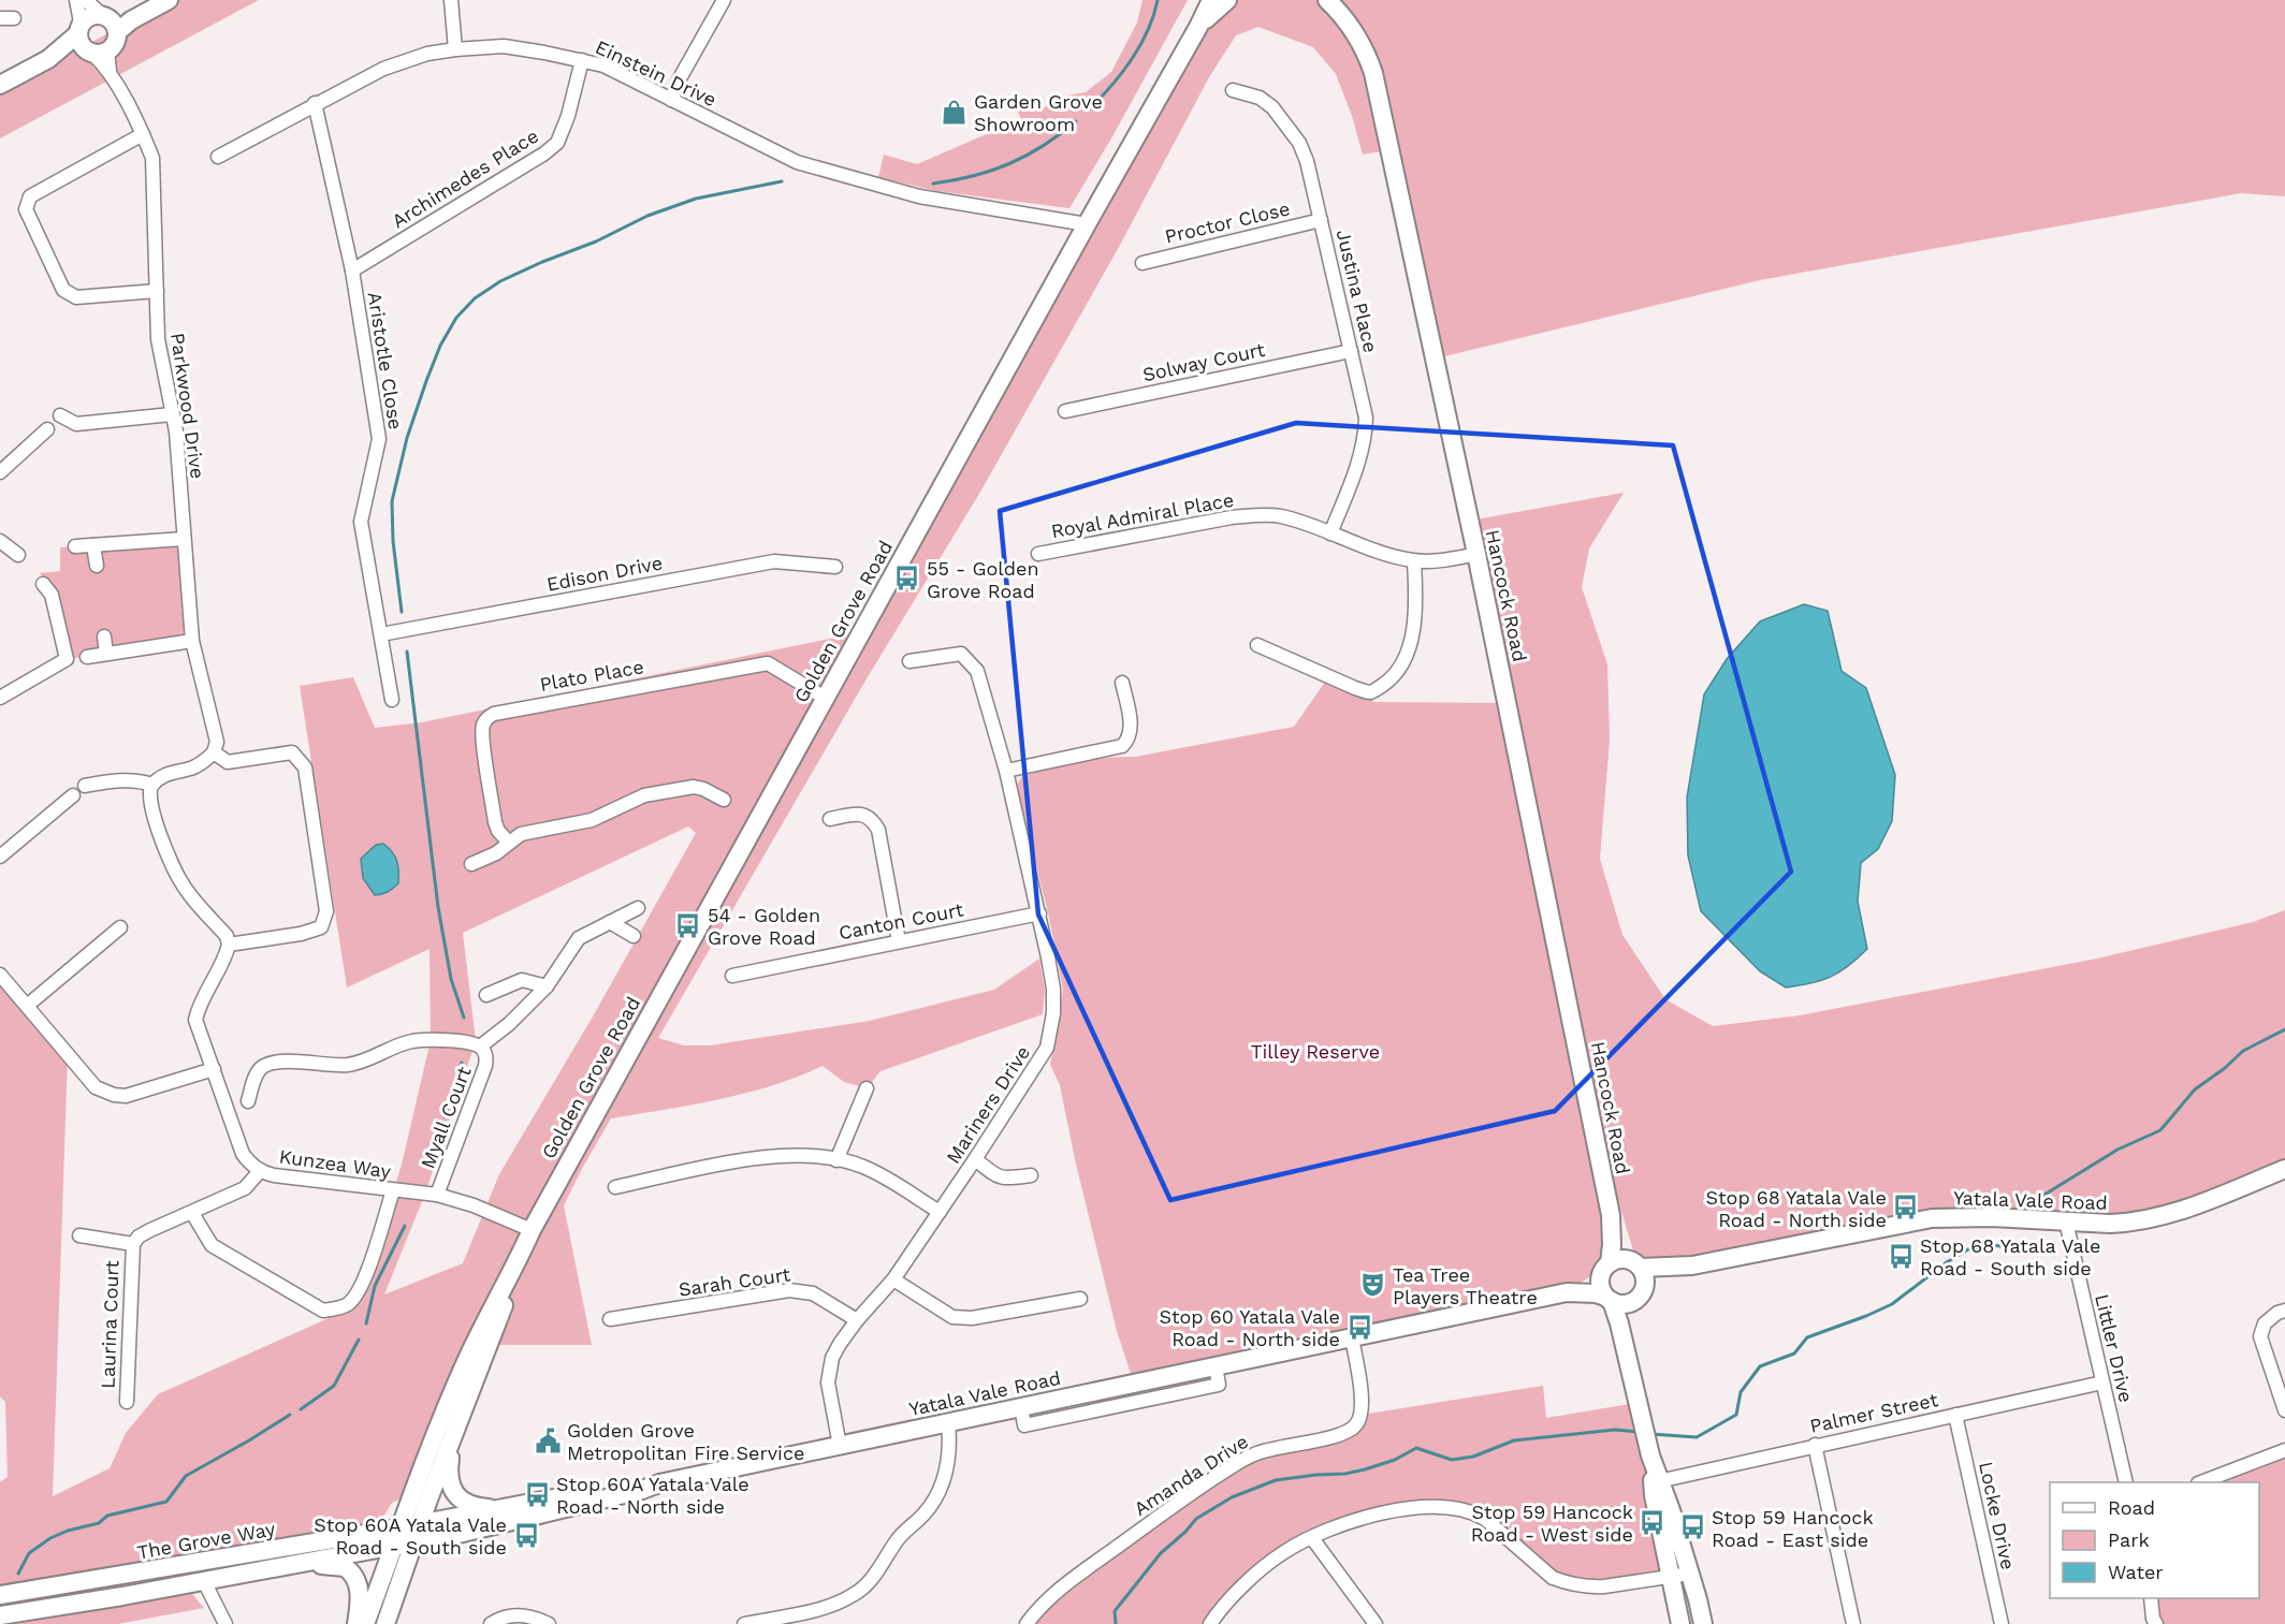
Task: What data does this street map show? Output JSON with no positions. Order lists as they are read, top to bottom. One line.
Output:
{"streets":{"main road":["Hancock Road","Golden Grove Road","Yatala Vale Road","The Grove Way"],"street":["Einstein Drive","Archimedes Place","Proctor Close","Justina Place","Aristotle Close","Solway Court","Parkwood Drive","Royal Admiral Place","Edison Drive","Plato Place","Canton Court","Mariners Drive","Myall Court","Kunzea Way","Sarah Court","Laurina Court","Littler Drive","Palmer Street","Amanda Drive","Locke Drive"]},"crossings":[["Einstein Drive","Archimedes Place"],["Einstein Drive","Aristotle Close"],["Einstein Drive","Golden Grove Road"],["Archimedes Place","Aristotle Close"],["Proctor Close","Justina Place"],["Justina Place","Solway Court"],["Justina Place","Royal Admiral Place"],["Aristotle Close","Edison Drive"],["Royal Admiral Place","Hancock Road"],["Hancock Road","Yatala Vale Road"],["Golden Grove Road","Plato Place"],["Golden Grove Road","Kunzea Way"],["Golden Grove Road","Yatala Vale Road"],["Golden Grove Road","The Grove Way"],["Canton Court","Mariners Drive"],["Mariners Drive","Yatala Vale Road"],["Mariners Drive","Sarah Court"],["Myall Court","Kunzea Way"],["Kunzea Way","Laurina Court"],["Yatala Vale Road","Littler Drive"],["Yatala Vale Road","Amanda Drive"],["Yatala Vale Road","The Grove Way"],["Littler Drive","Palmer Street"],["Palmer Street","Locke Drive"]],"parks":["Tilley Reserve"],"places":{"shop":["Garden Grove Showroom"],"bus stop":["55 - Golden Grove Road","54 - Golden Grove Road","Stop 68 Yatala Vale Road - North side","Stop 68 Yatala Vale Road - South side","Stop 60 Yatala Vale Road - North side","Stop 60A Yatala Vale Road - North side","Stop 59 Hancock Road - West side","Stop 59 Hancock Road - East side","Stop 60A Yatala Vale Road - South side"],"theatre":["Tea Tree Players Theatre"],"public building":["Golden Grove Metropolitan Fire Service"]},"legend":["Road","Park","Water"]}
